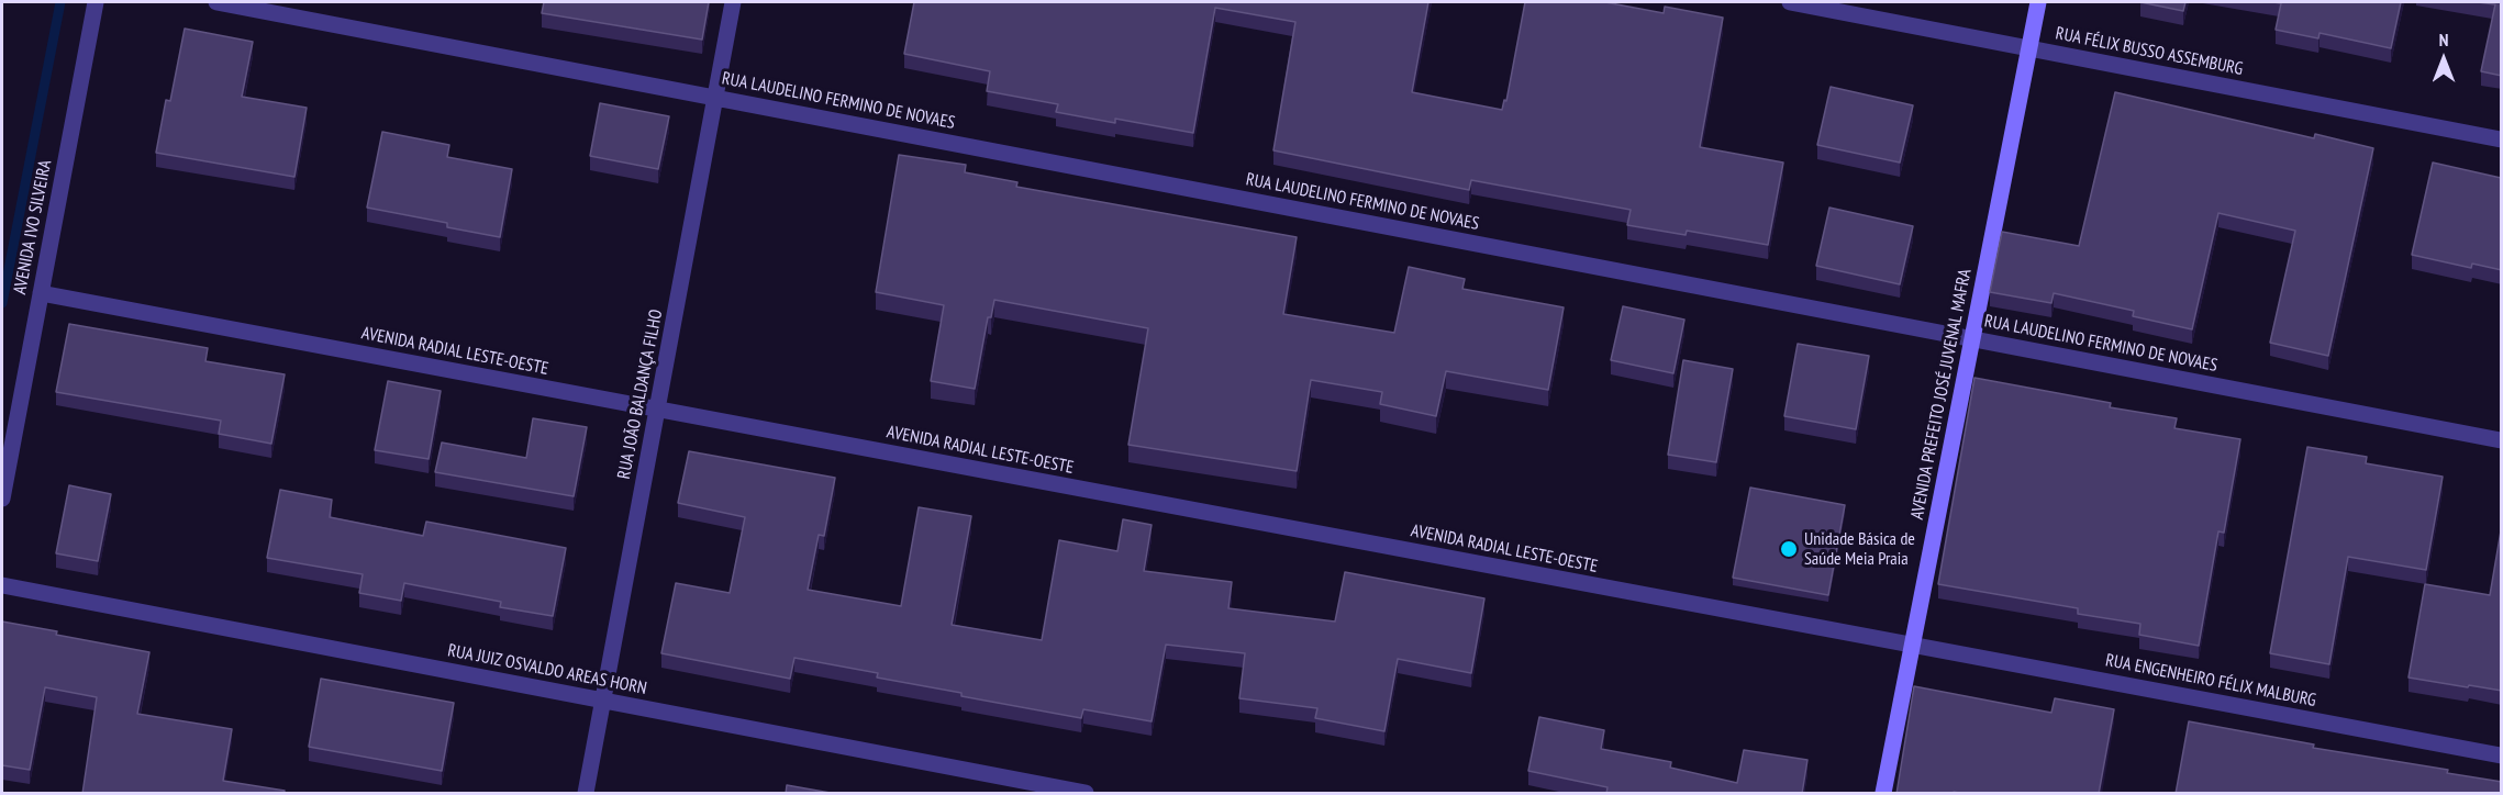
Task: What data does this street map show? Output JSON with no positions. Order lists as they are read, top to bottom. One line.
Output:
{"streets":{"main road":["AVENIDA PREFEITO JOSÉ JUVENAL MAFRA"],"street":["RUA FÉLIX BUSSO ASSEMBURG","RUA LAUDELINO FERMINO DE NOVAES","AVENIDA IVO SILVEIRA","AVENIDA RADIAL LESTE-OESTE","RUA JOÃO BALDANÇA FILHO","RUA JUIZ OSVALDO AREAS HORN","RUA ENGENHEIRO FÉLIX MALBURG"]},"crossings":[["RUA FÉLIX BUSSO ASSEMBURG","AVENIDA PREFEITO JOSÉ JUVENAL MAFRA"],["RUA LAUDELINO FERMINO DE NOVAES","RUA JOÃO BALDANÇA FILHO"],["RUA LAUDELINO FERMINO DE NOVAES","AVENIDA PREFEITO JOSÉ JUVENAL MAFRA"],["AVENIDA IVO SILVEIRA","AVENIDA RADIAL LESTE-OESTE"],["AVENIDA RADIAL LESTE-OESTE","RUA JOÃO BALDANÇA FILHO"],["AVENIDA RADIAL LESTE-OESTE","AVENIDA PREFEITO JOSÉ JUVENAL MAFRA"],["AVENIDA RADIAL LESTE-OESTE","RUA ENGENHEIRO FÉLIX MALBURG"],["RUA JOÃO BALDANÇA FILHO","RUA JUIZ OSVALDO AREAS HORN"],["AVENIDA PREFEITO JOSÉ JUVENAL MAFRA","RUA ENGENHEIRO FÉLIX MALBURG"]],"places":["Unidade Básica de Saúde Meia Praia"],"north":"top"}
